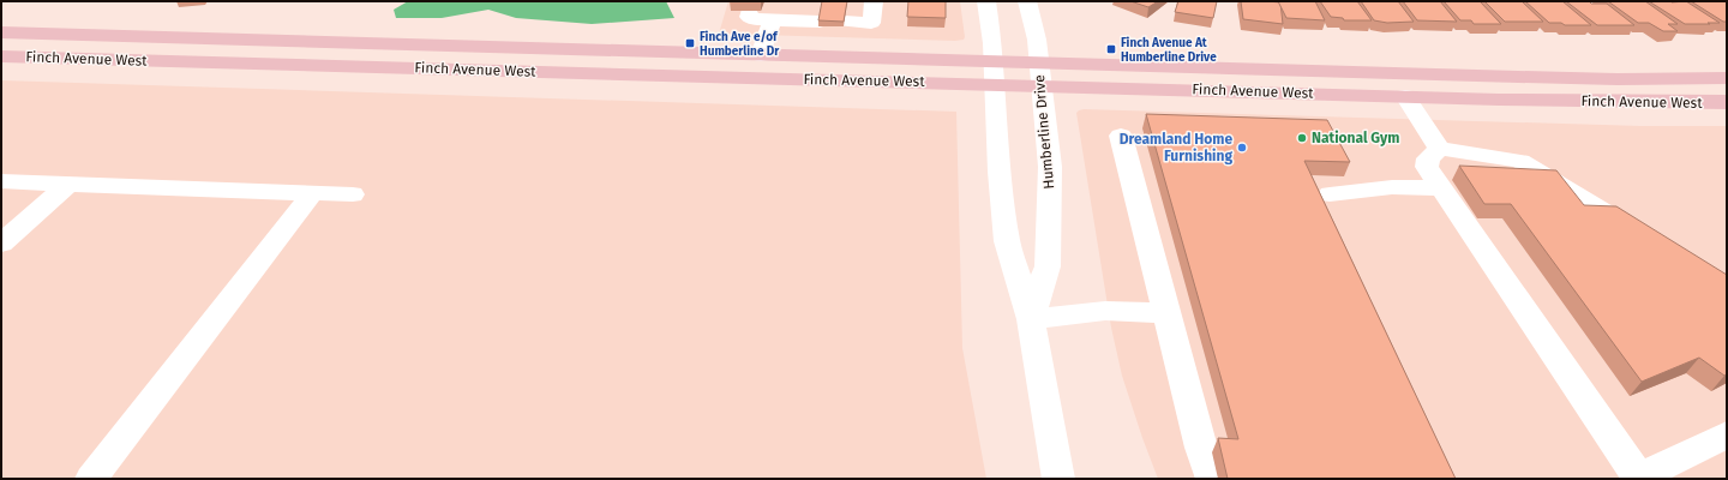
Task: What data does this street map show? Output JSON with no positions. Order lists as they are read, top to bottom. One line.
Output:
{"streets":{"main road":["Finch Avenue West"],"street":["Humberline Drive"]},"crossings":[["Finch Avenue West","Humberline Drive"]],"places":{"transit":["Finch Ave e/of Humberline Dr","Finch Avenue At Humberline Drive"],"other":["National Gym","Dreamland Home Furnishing"]}}
